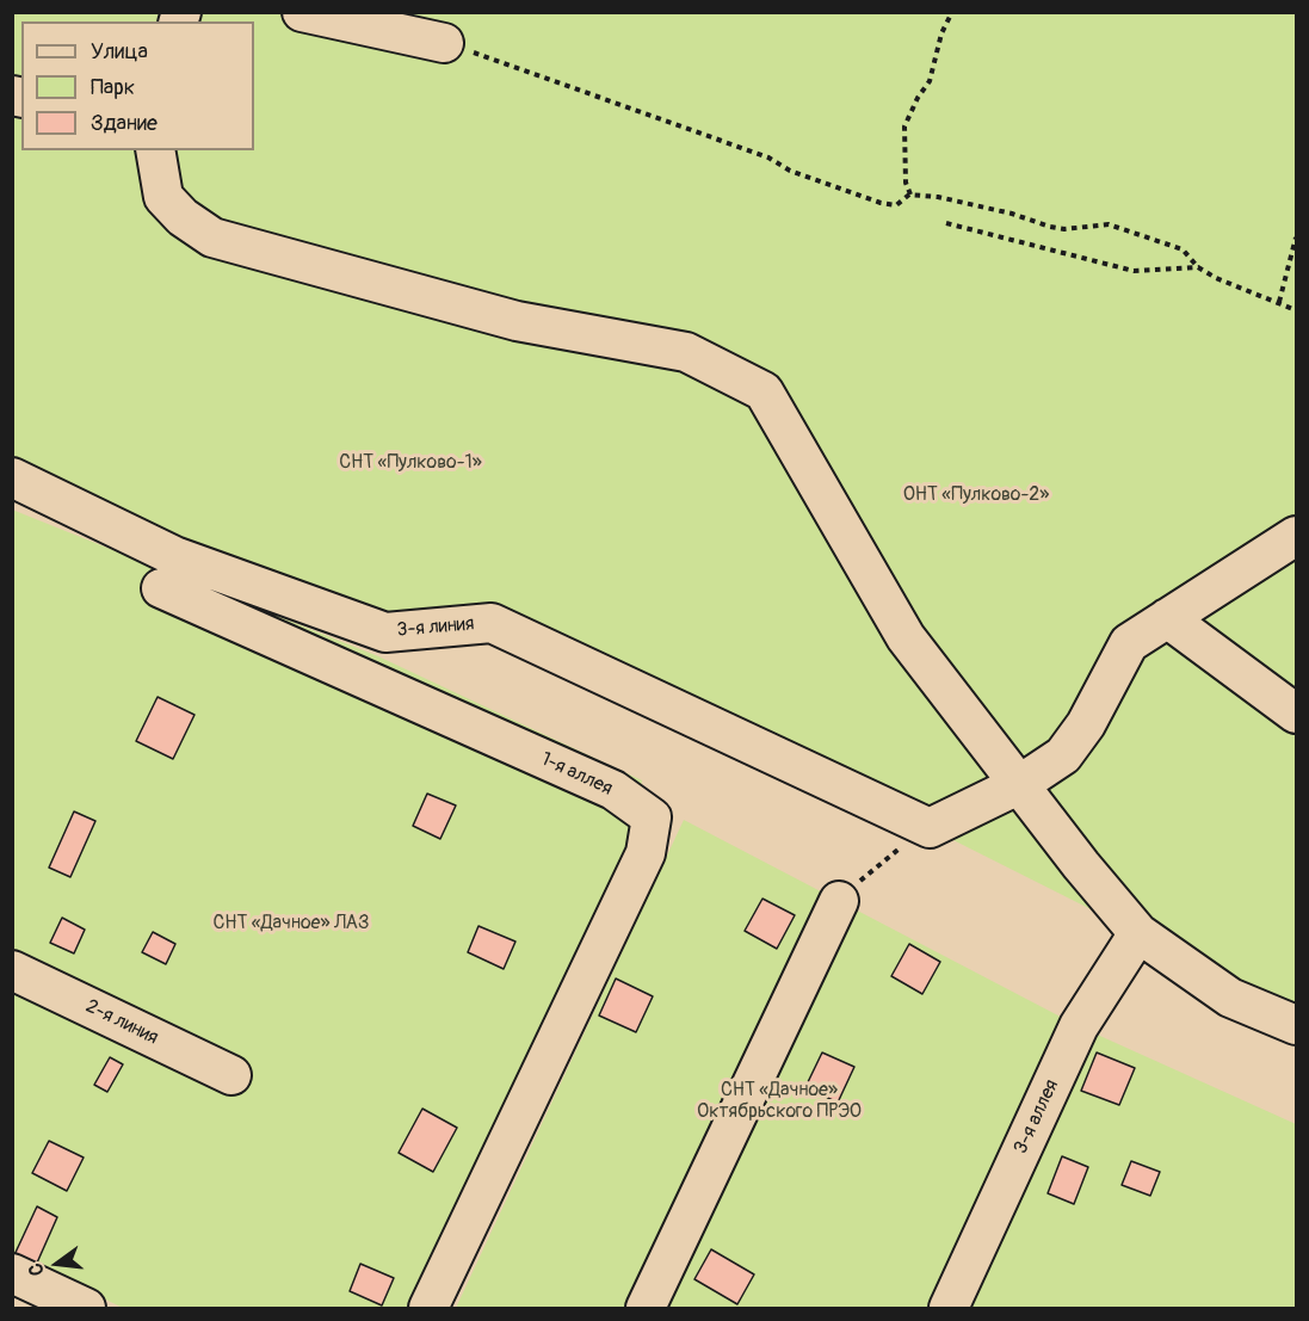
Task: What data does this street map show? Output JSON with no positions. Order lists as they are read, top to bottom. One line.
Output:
{"streets":{"street":["3-я линия","1-я аллея","2-я линия","3-я аллея"]},"parks":["СНТ «Пулково-1»","ОНТ «Пулково-2»","СНТ «Дачное» ЛАЗ","СНТ «Дачное» Октябрьского ПРЭО"],"legend":["Улица","Парк","Здание"],"north":"left"}
